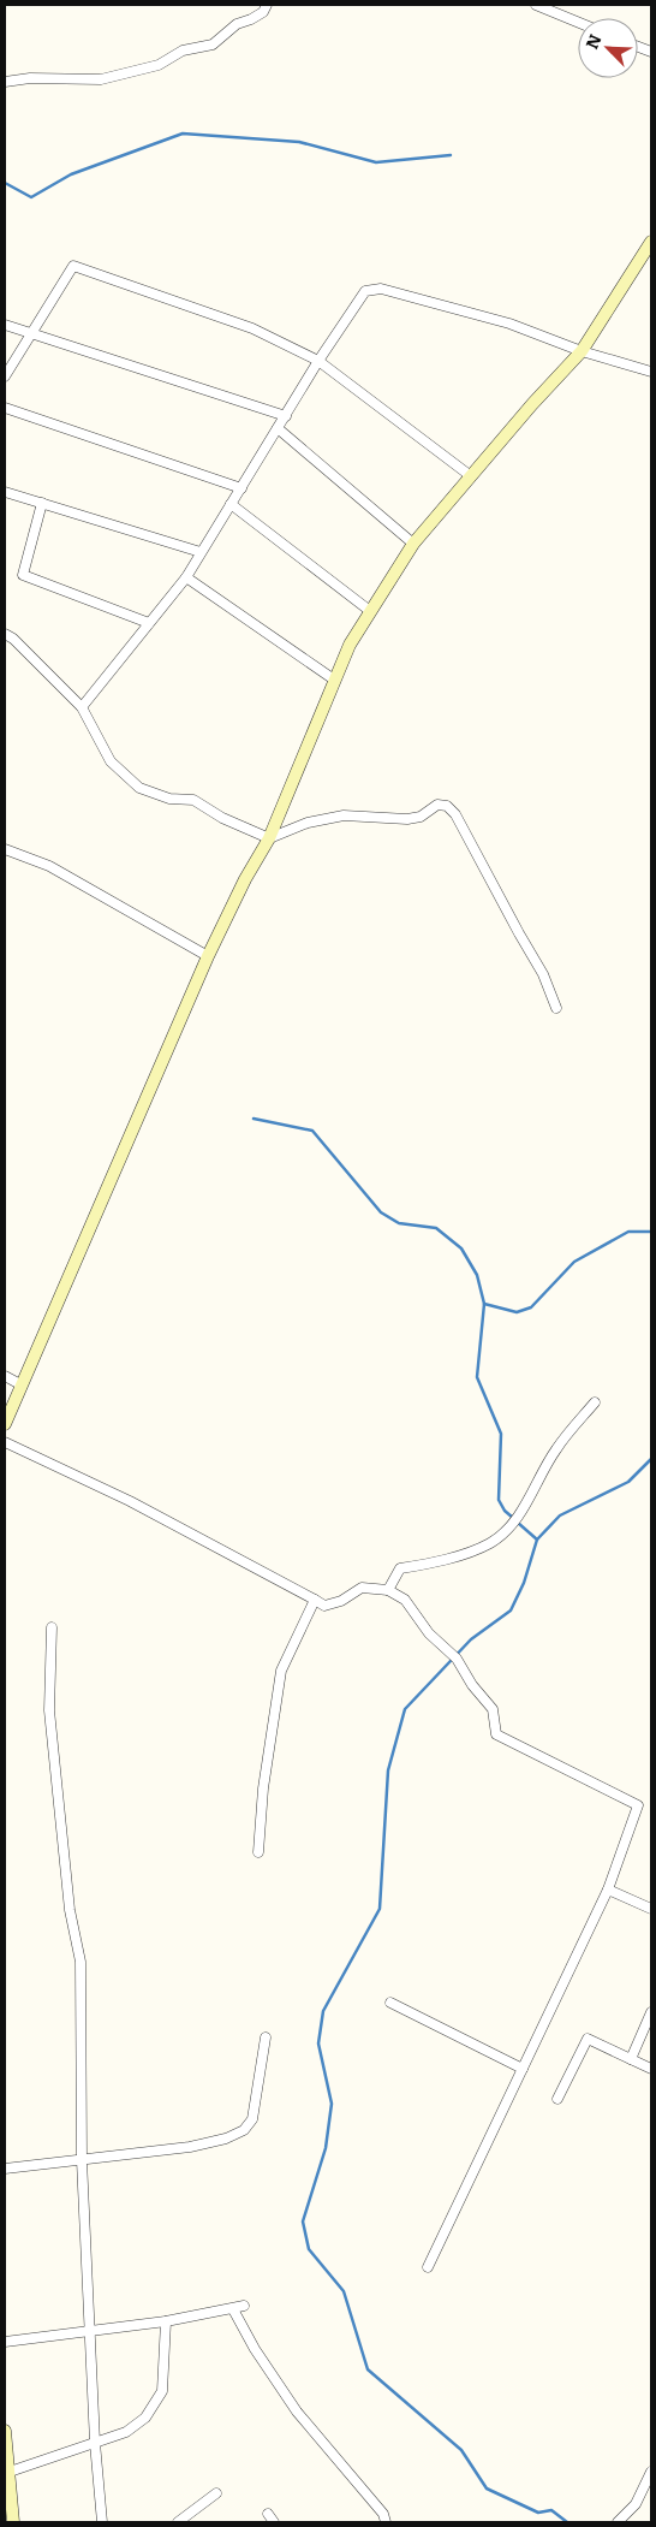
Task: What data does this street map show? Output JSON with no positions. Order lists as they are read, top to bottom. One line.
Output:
{"north":"top left"}
